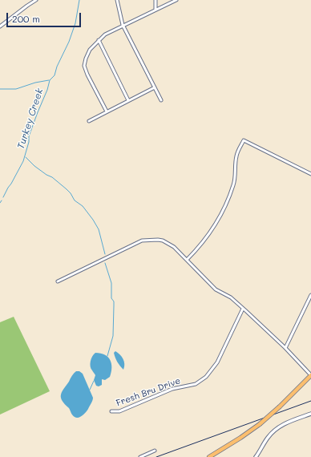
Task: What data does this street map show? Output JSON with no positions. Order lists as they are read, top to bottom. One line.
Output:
{"streets":{"street":["Fresh Bru Drive"]},"water":["Turkey Creek"],"scale_bar":"200 m"}
